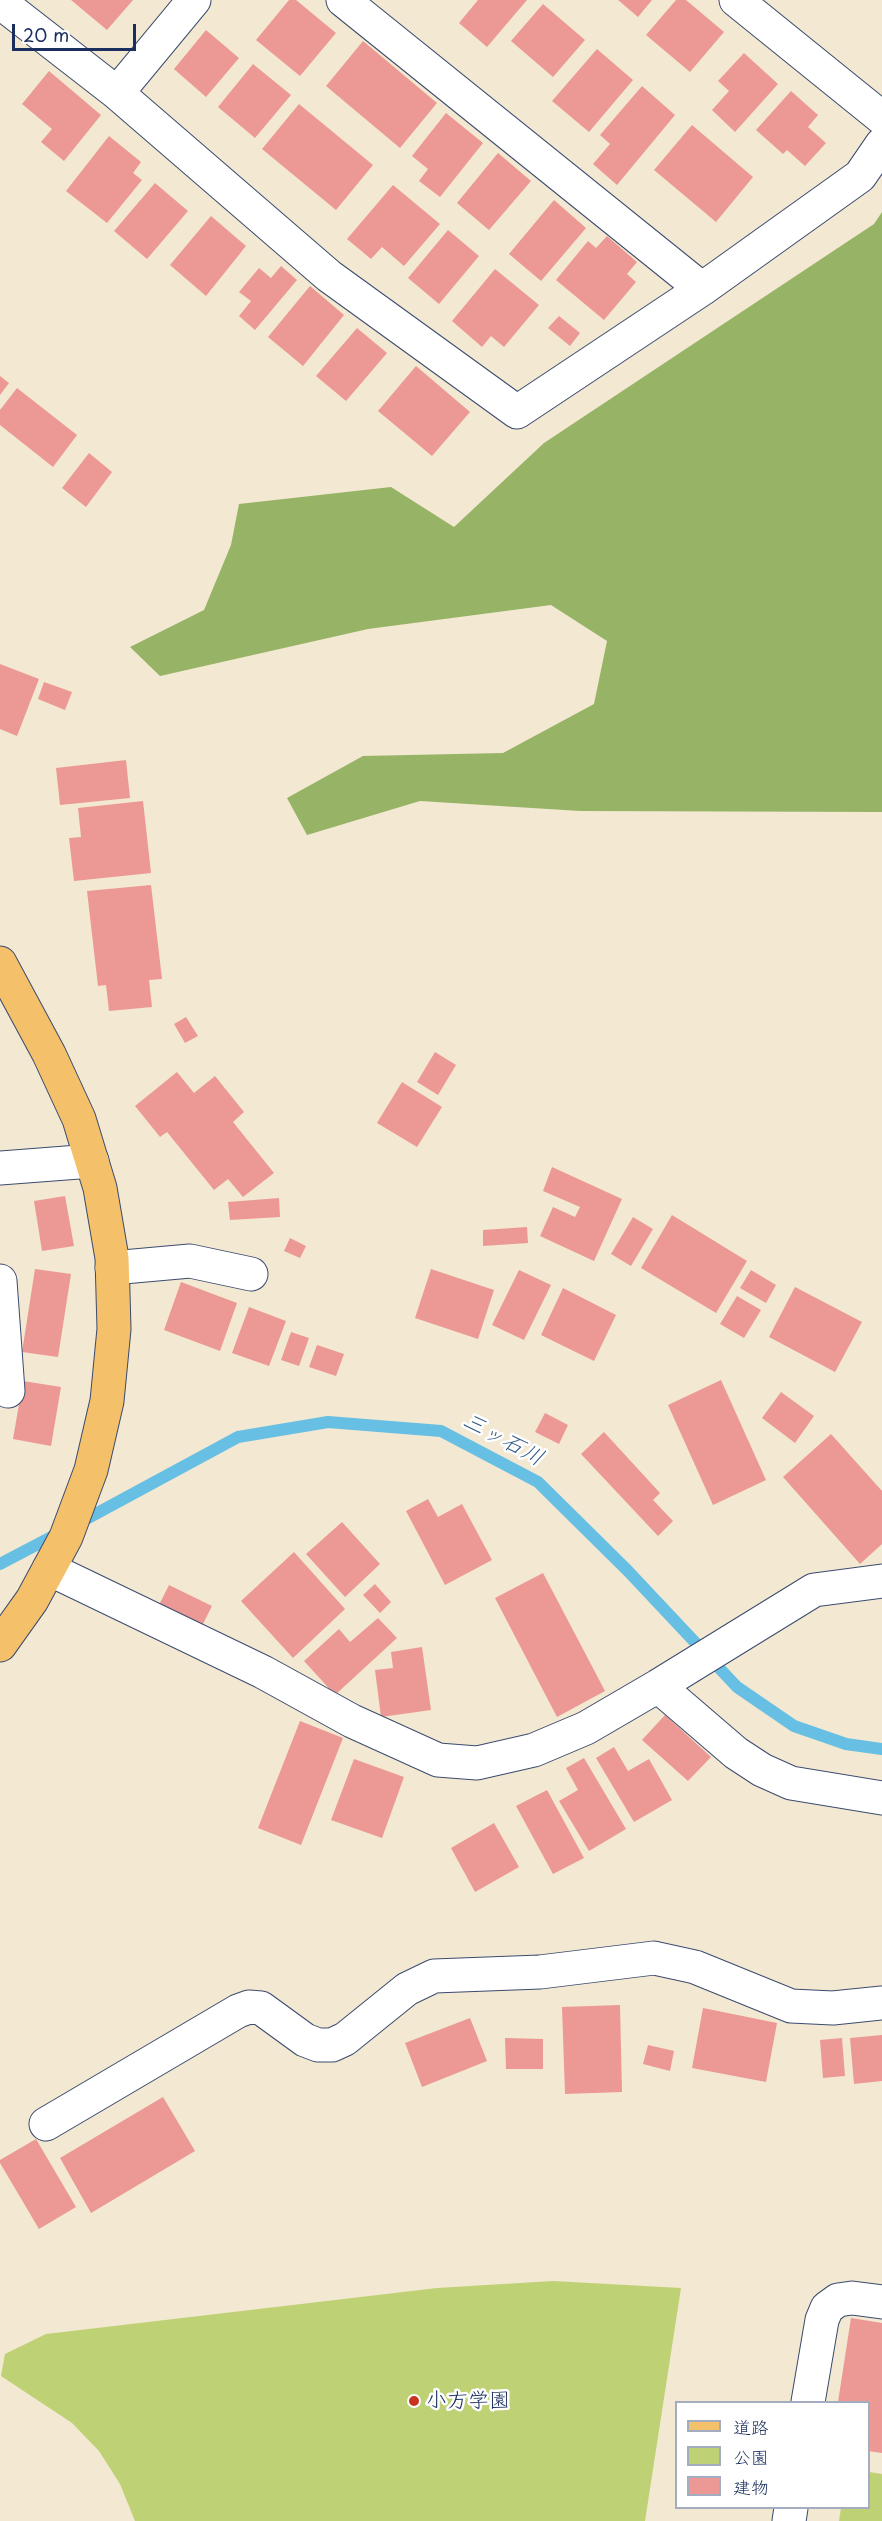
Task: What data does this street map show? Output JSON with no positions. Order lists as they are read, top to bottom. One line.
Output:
{"water":["三ッ石川"],"places":["小方学園"],"legend":["道路","公園","建物"],"scale_bar":"20 m"}
